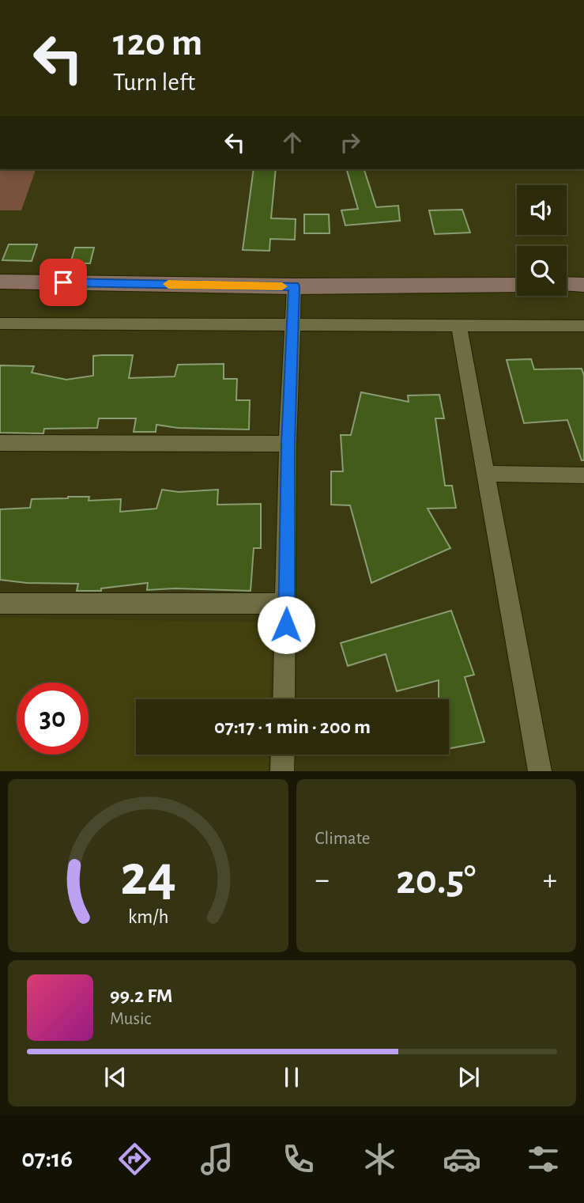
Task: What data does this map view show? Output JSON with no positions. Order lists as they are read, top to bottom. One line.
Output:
{"page":{"turn":["120 m","Turn left"],"limit":"30","trip":"07:17 · 1 min · 200 m","tile":"Climate","heat":["−","20.5°","+"],"song":["99.2 FM","Music"],"tabs":"07:16","gauge":["24","km/h"]}}
